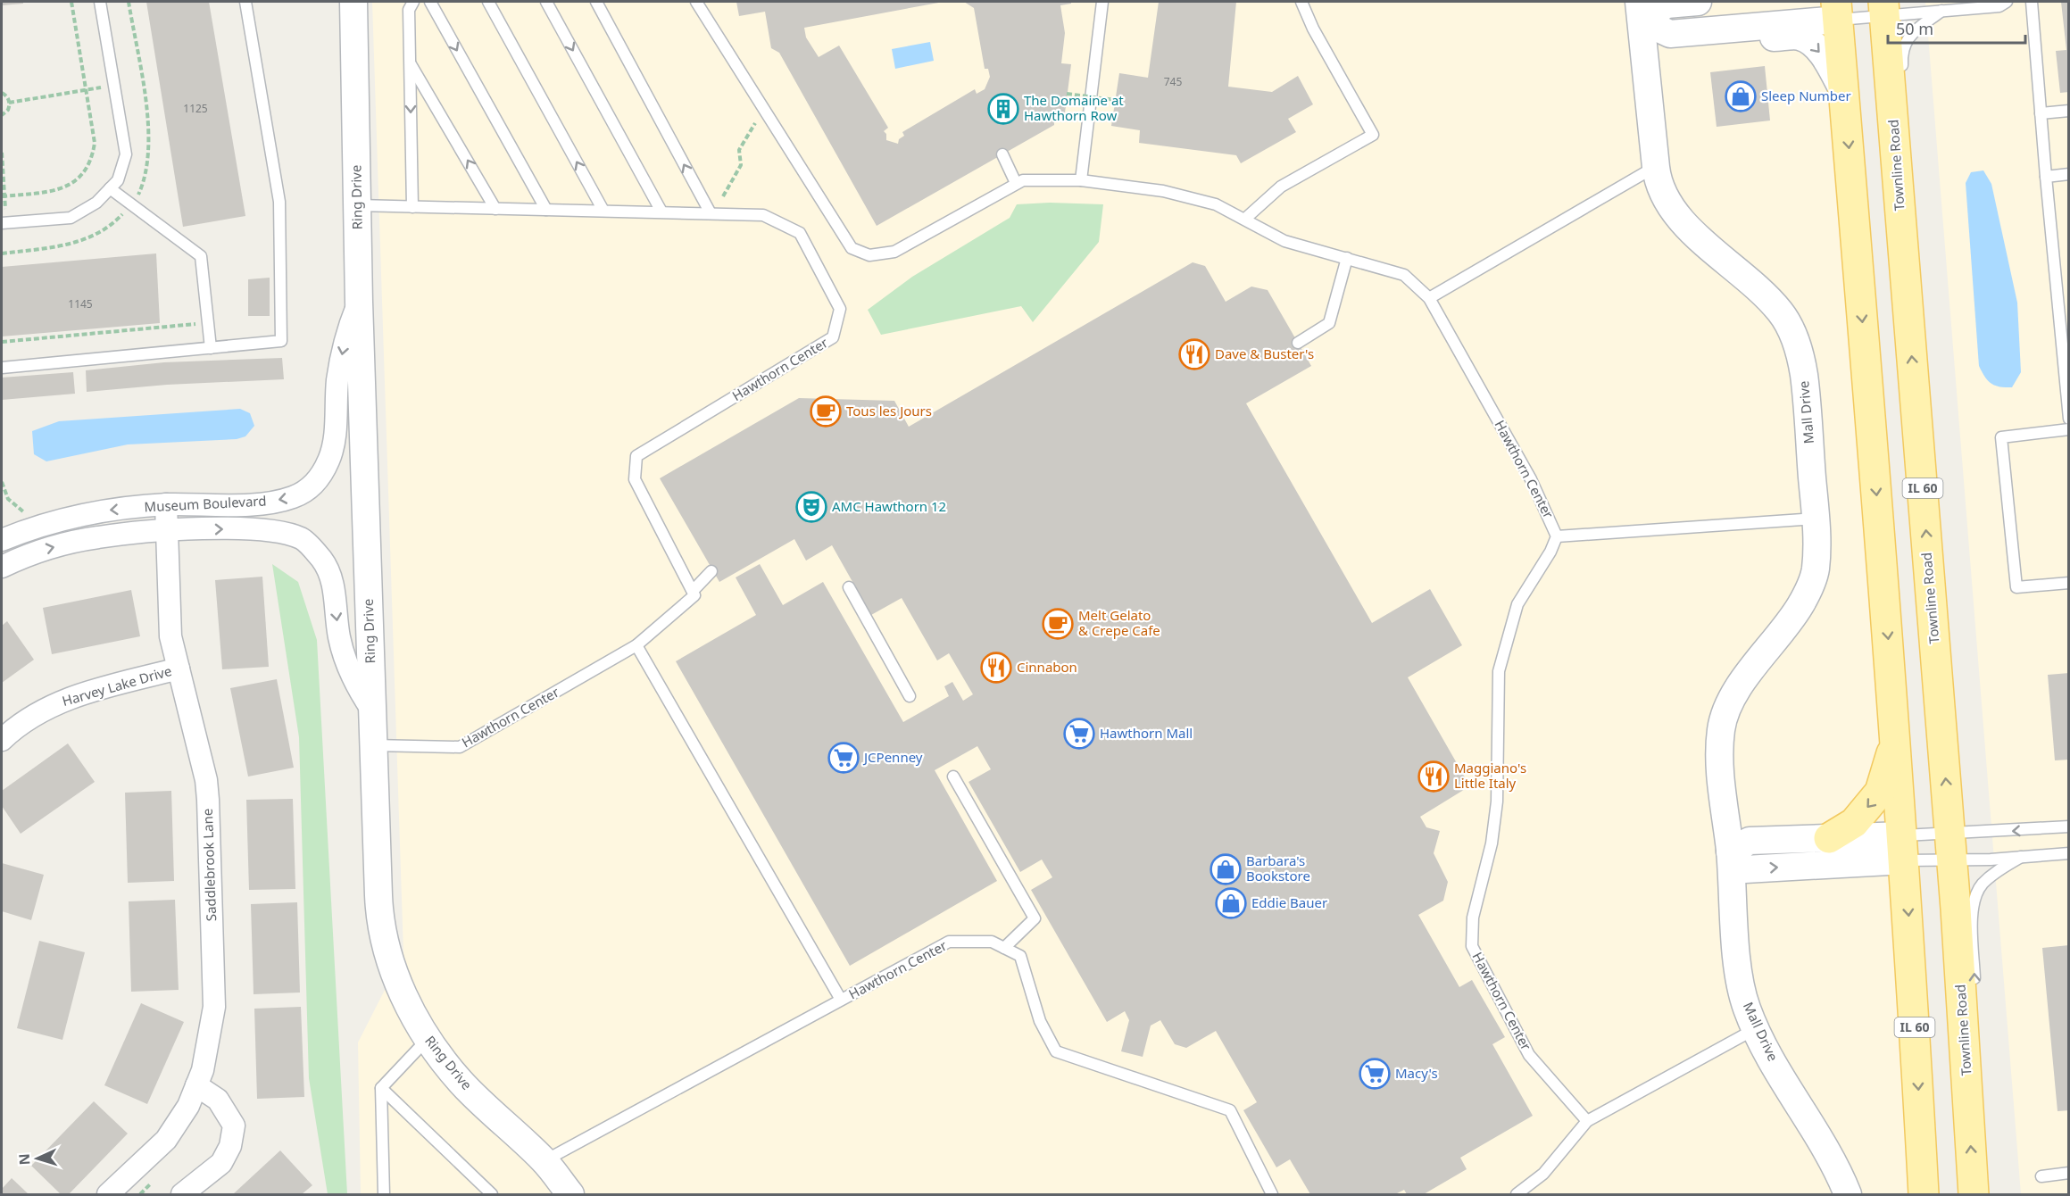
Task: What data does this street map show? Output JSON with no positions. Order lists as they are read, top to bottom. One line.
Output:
{"streets":{"main road":["Townline Road","IL 60"],"street":["Ring Drive","Mall Drive","Museum Boulevard","Harvey Lake Drive","Saddlebrook Lane"],"lane":["Hawthorn Center"]},"crossings":[["Ring Drive","Hawthorn Center"],["Ring Drive","Museum Boulevard"],["Museum Boulevard","Saddlebrook Lane"],["Harvey Lake Drive","Saddlebrook Lane"]],"places":{"shop":["Sleep Number","Barbara's Bookstore","Eddie Bauer"],"building":["The Domaine at Hawthorn Row"],"restaurant":["Dave & Buster's","Cinnabon","Maggiano's Little Italy"],"cafe":["Tous les Jours","Melt Gelato & Crepe Cafe"],"theatre":["AMC Hawthorn 12"],"supermarket":["Hawthorn Mall","JCPenney","Macy's"]},"house_numbers":["745","1125","1145"],"scale_bar":"50 m","north":"left"}
